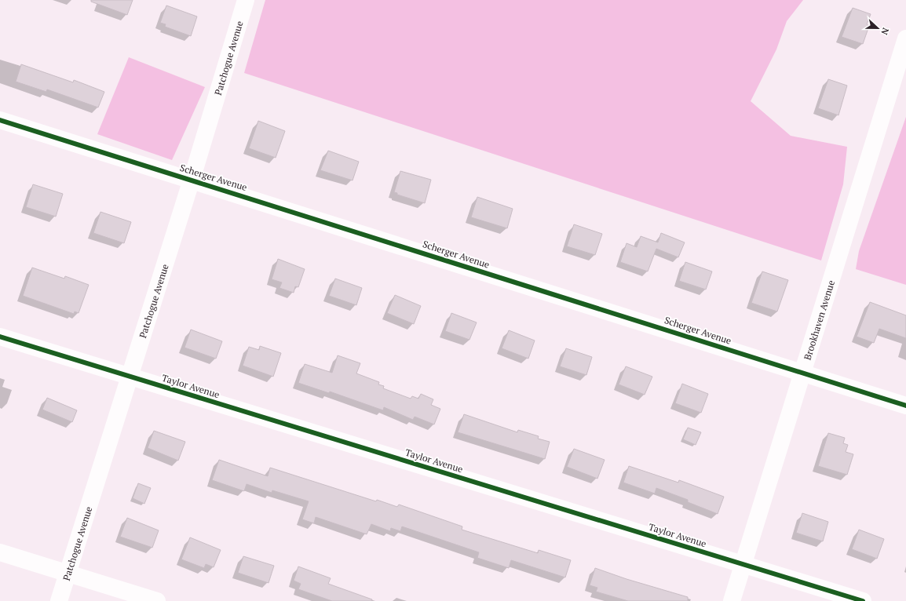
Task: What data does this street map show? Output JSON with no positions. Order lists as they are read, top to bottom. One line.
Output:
{"streets":{"street":["Patchogue Avenue","Scherger Avenue","Brookhaven Avenue","Taylor Avenue"]},"crossings":[["Patchogue Avenue","Scherger Avenue"],["Patchogue Avenue","Taylor Avenue"],["Scherger Avenue","Brookhaven Avenue"],["Brookhaven Avenue","Taylor Avenue"]],"north":"right"}
